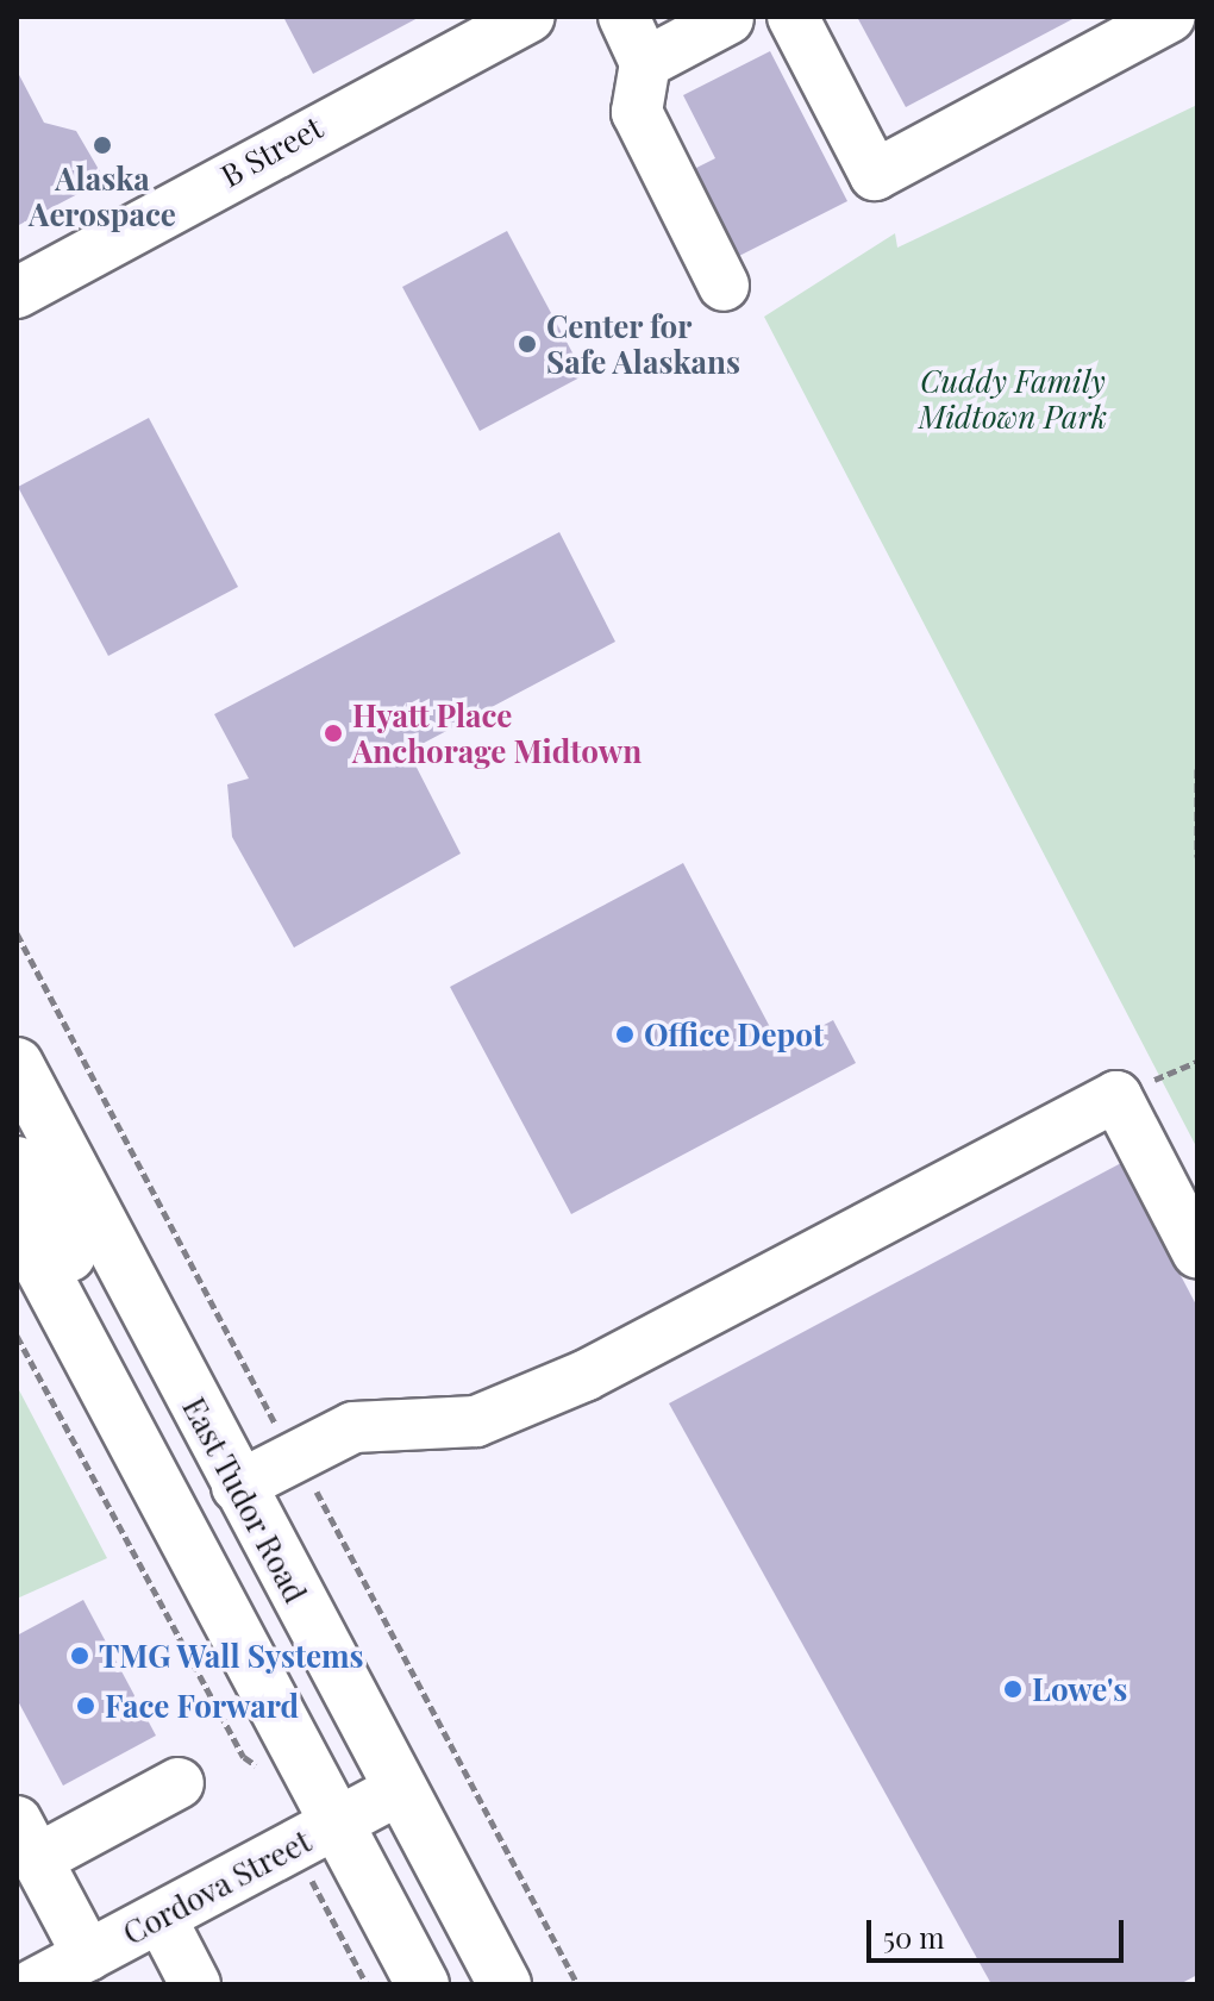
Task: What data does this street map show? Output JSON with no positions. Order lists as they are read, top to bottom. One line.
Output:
{"streets":{"main road":["East Tudor Road"],"street":["B Street","Cordova Street"]},"crossings":[["East Tudor Road","Cordova Street"]],"parks":["Cuddy Family Midtown Park"],"places":["Alaska Aerospace","Center for Safe Alaskans","Hyatt Place Anchorage Midtown","Office Depot","TMG Wall Systems","Lowe's","Face Forward"],"scale_bar":"50 m"}
